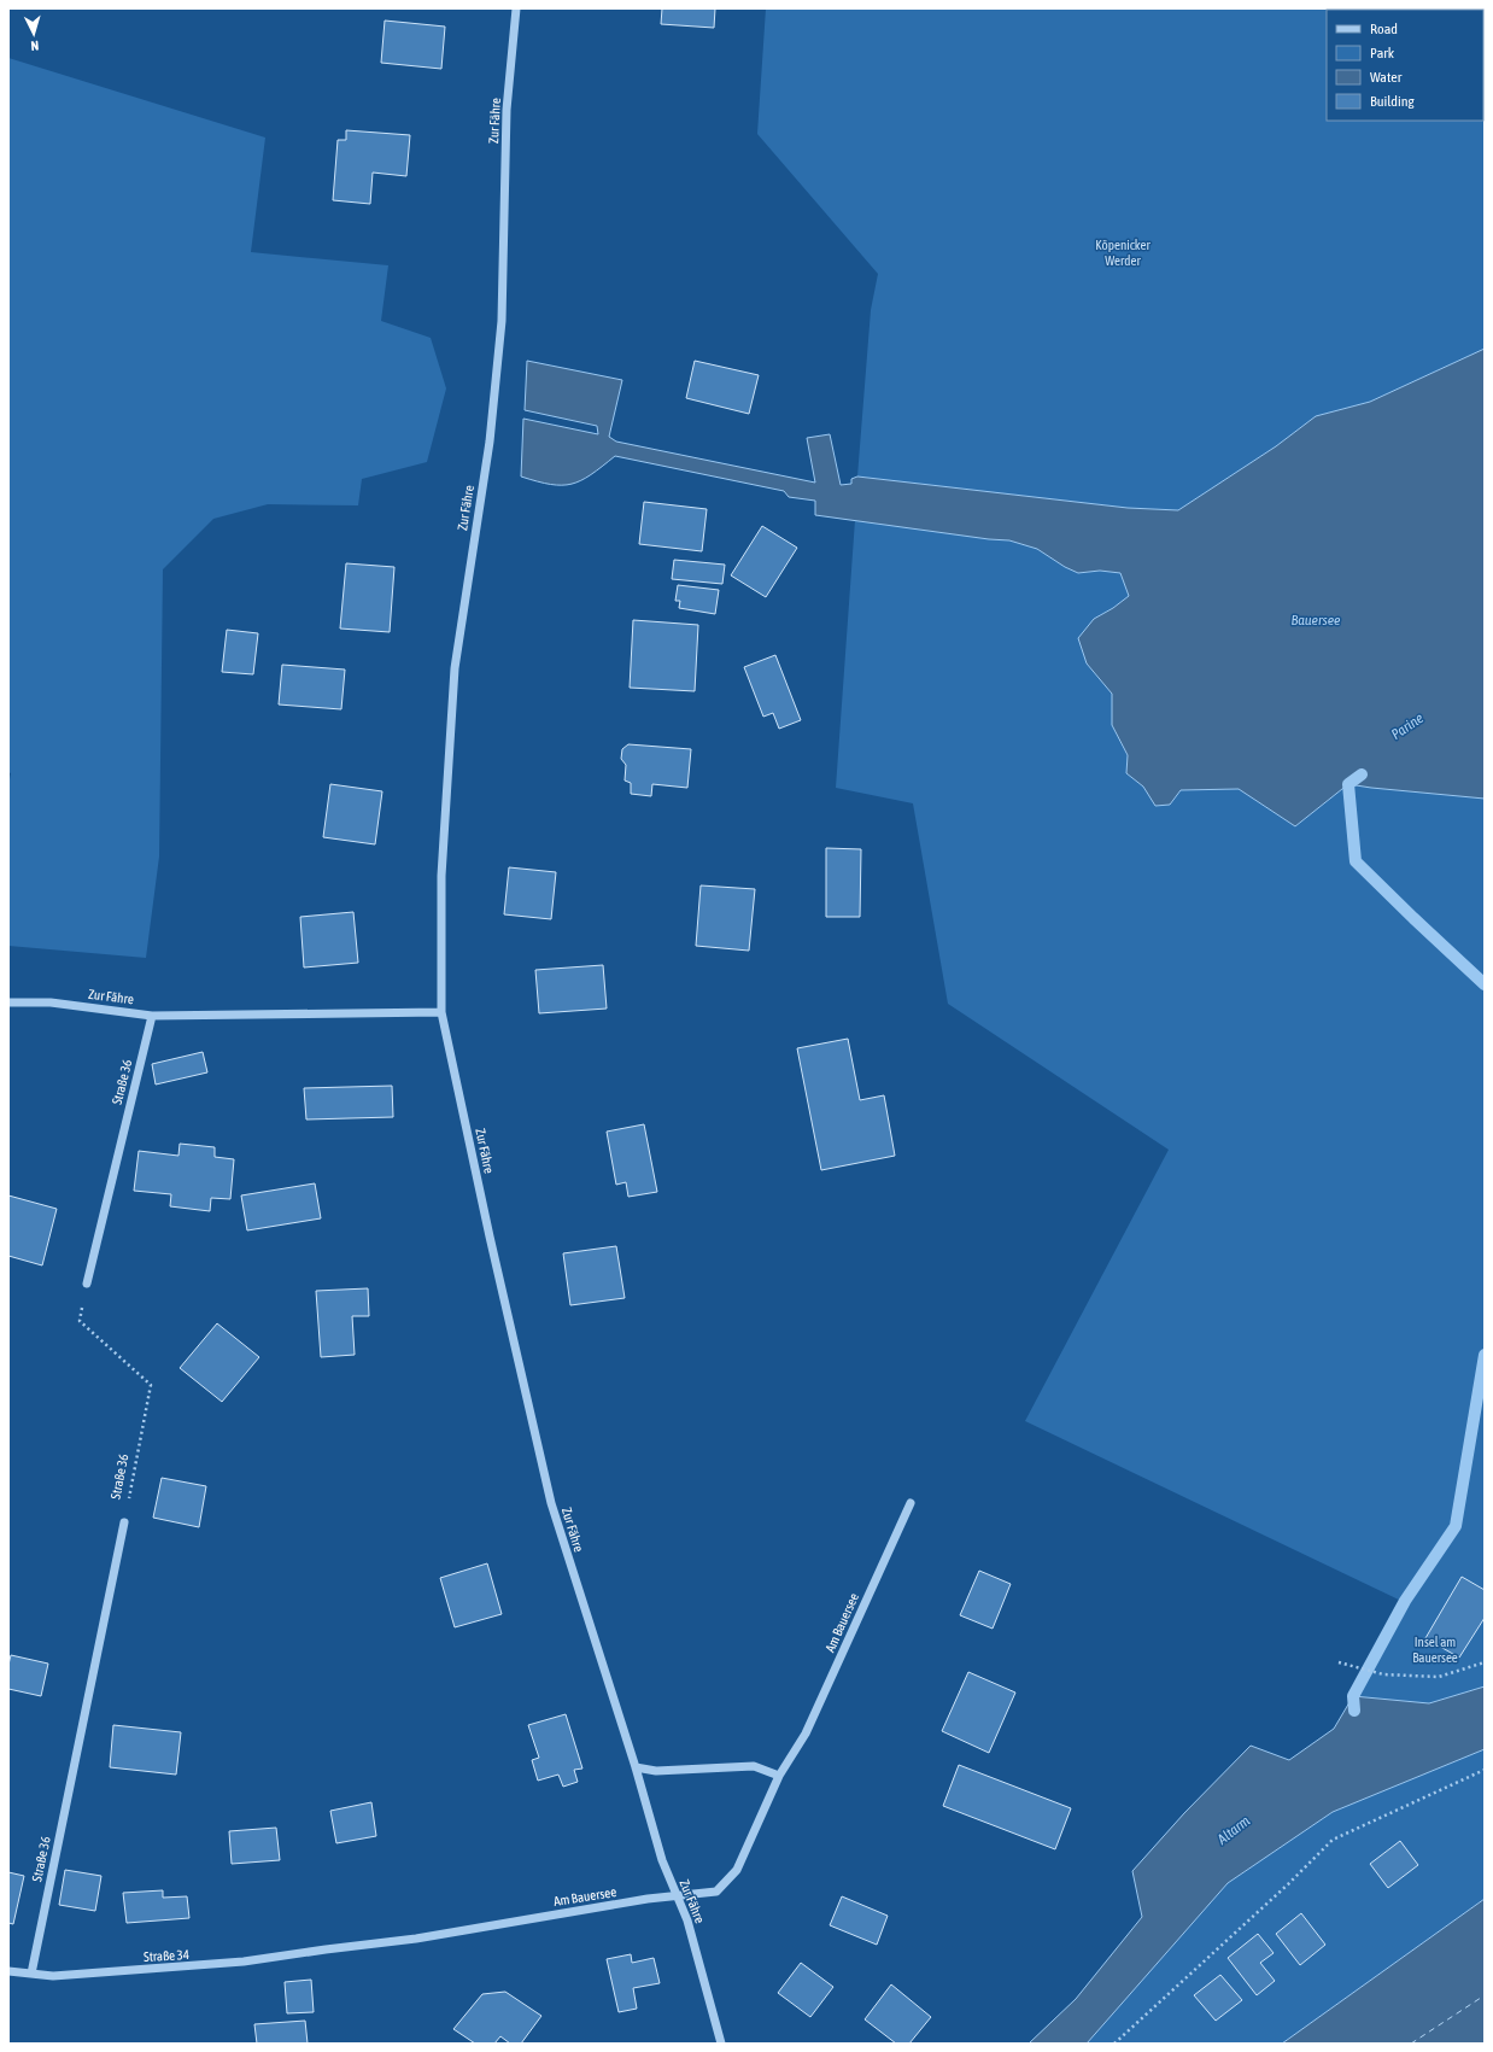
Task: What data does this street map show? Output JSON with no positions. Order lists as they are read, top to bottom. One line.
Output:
{"streets":{"street":["Zur Fähre","Straße 36","Am Bauersee","Straße 34"]},"crossings":[["Zur Fähre","Straße 36"],["Zur Fähre","Am Bauersee"],["Straße 36","Straße 34"],["Am Bauersee","Straße 34"]],"water":["Bauersee","Parine","Altarm"],"parks":["Köpenicker Werder","Insel am Bauersee"],"legend":["Road","Park","Water","Building"],"north":"bottom"}
